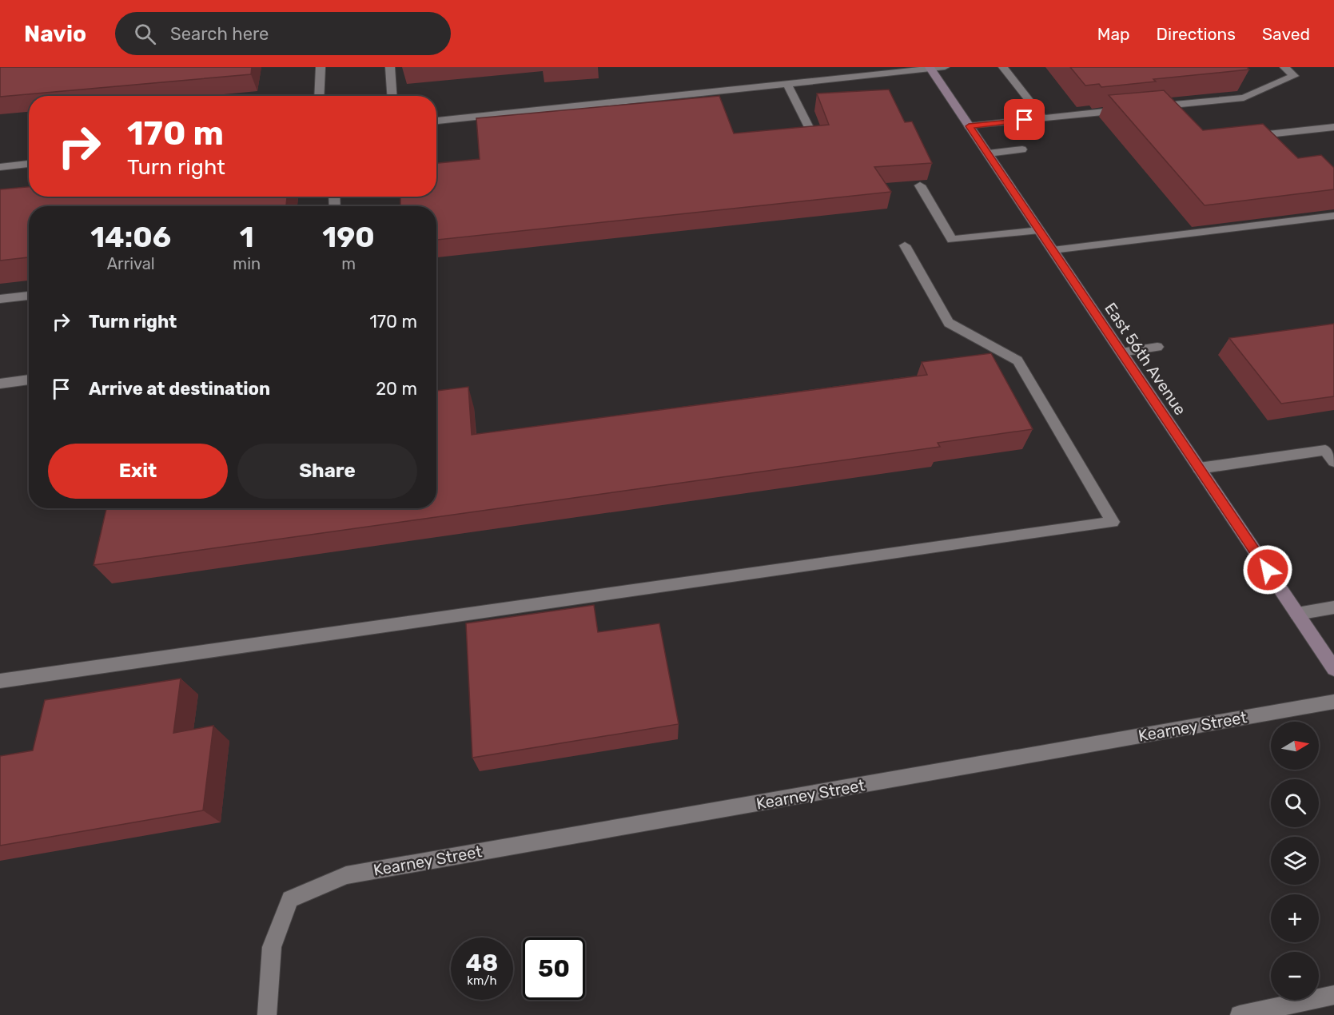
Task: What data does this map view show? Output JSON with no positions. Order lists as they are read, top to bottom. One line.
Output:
{"streets":{"main road":["East 56th Avenue"],"street":["Kearney Street"]},"north":"right","page":{"header":"Navio","search":"Search here","nav":["Map","Directions","Saved"],"turn":["170 m","Turn right"],"eta":["14:06","Arrival","1","min","190","m"],"list":[{"name":"Turn right","value":"170 m"},{"name":"Arrive at destination","value":"20 m"}],"buttons":["Exit","Share"],"map_buttons":["+","−"],"speed":"48 km/h","limit":"50"}}
